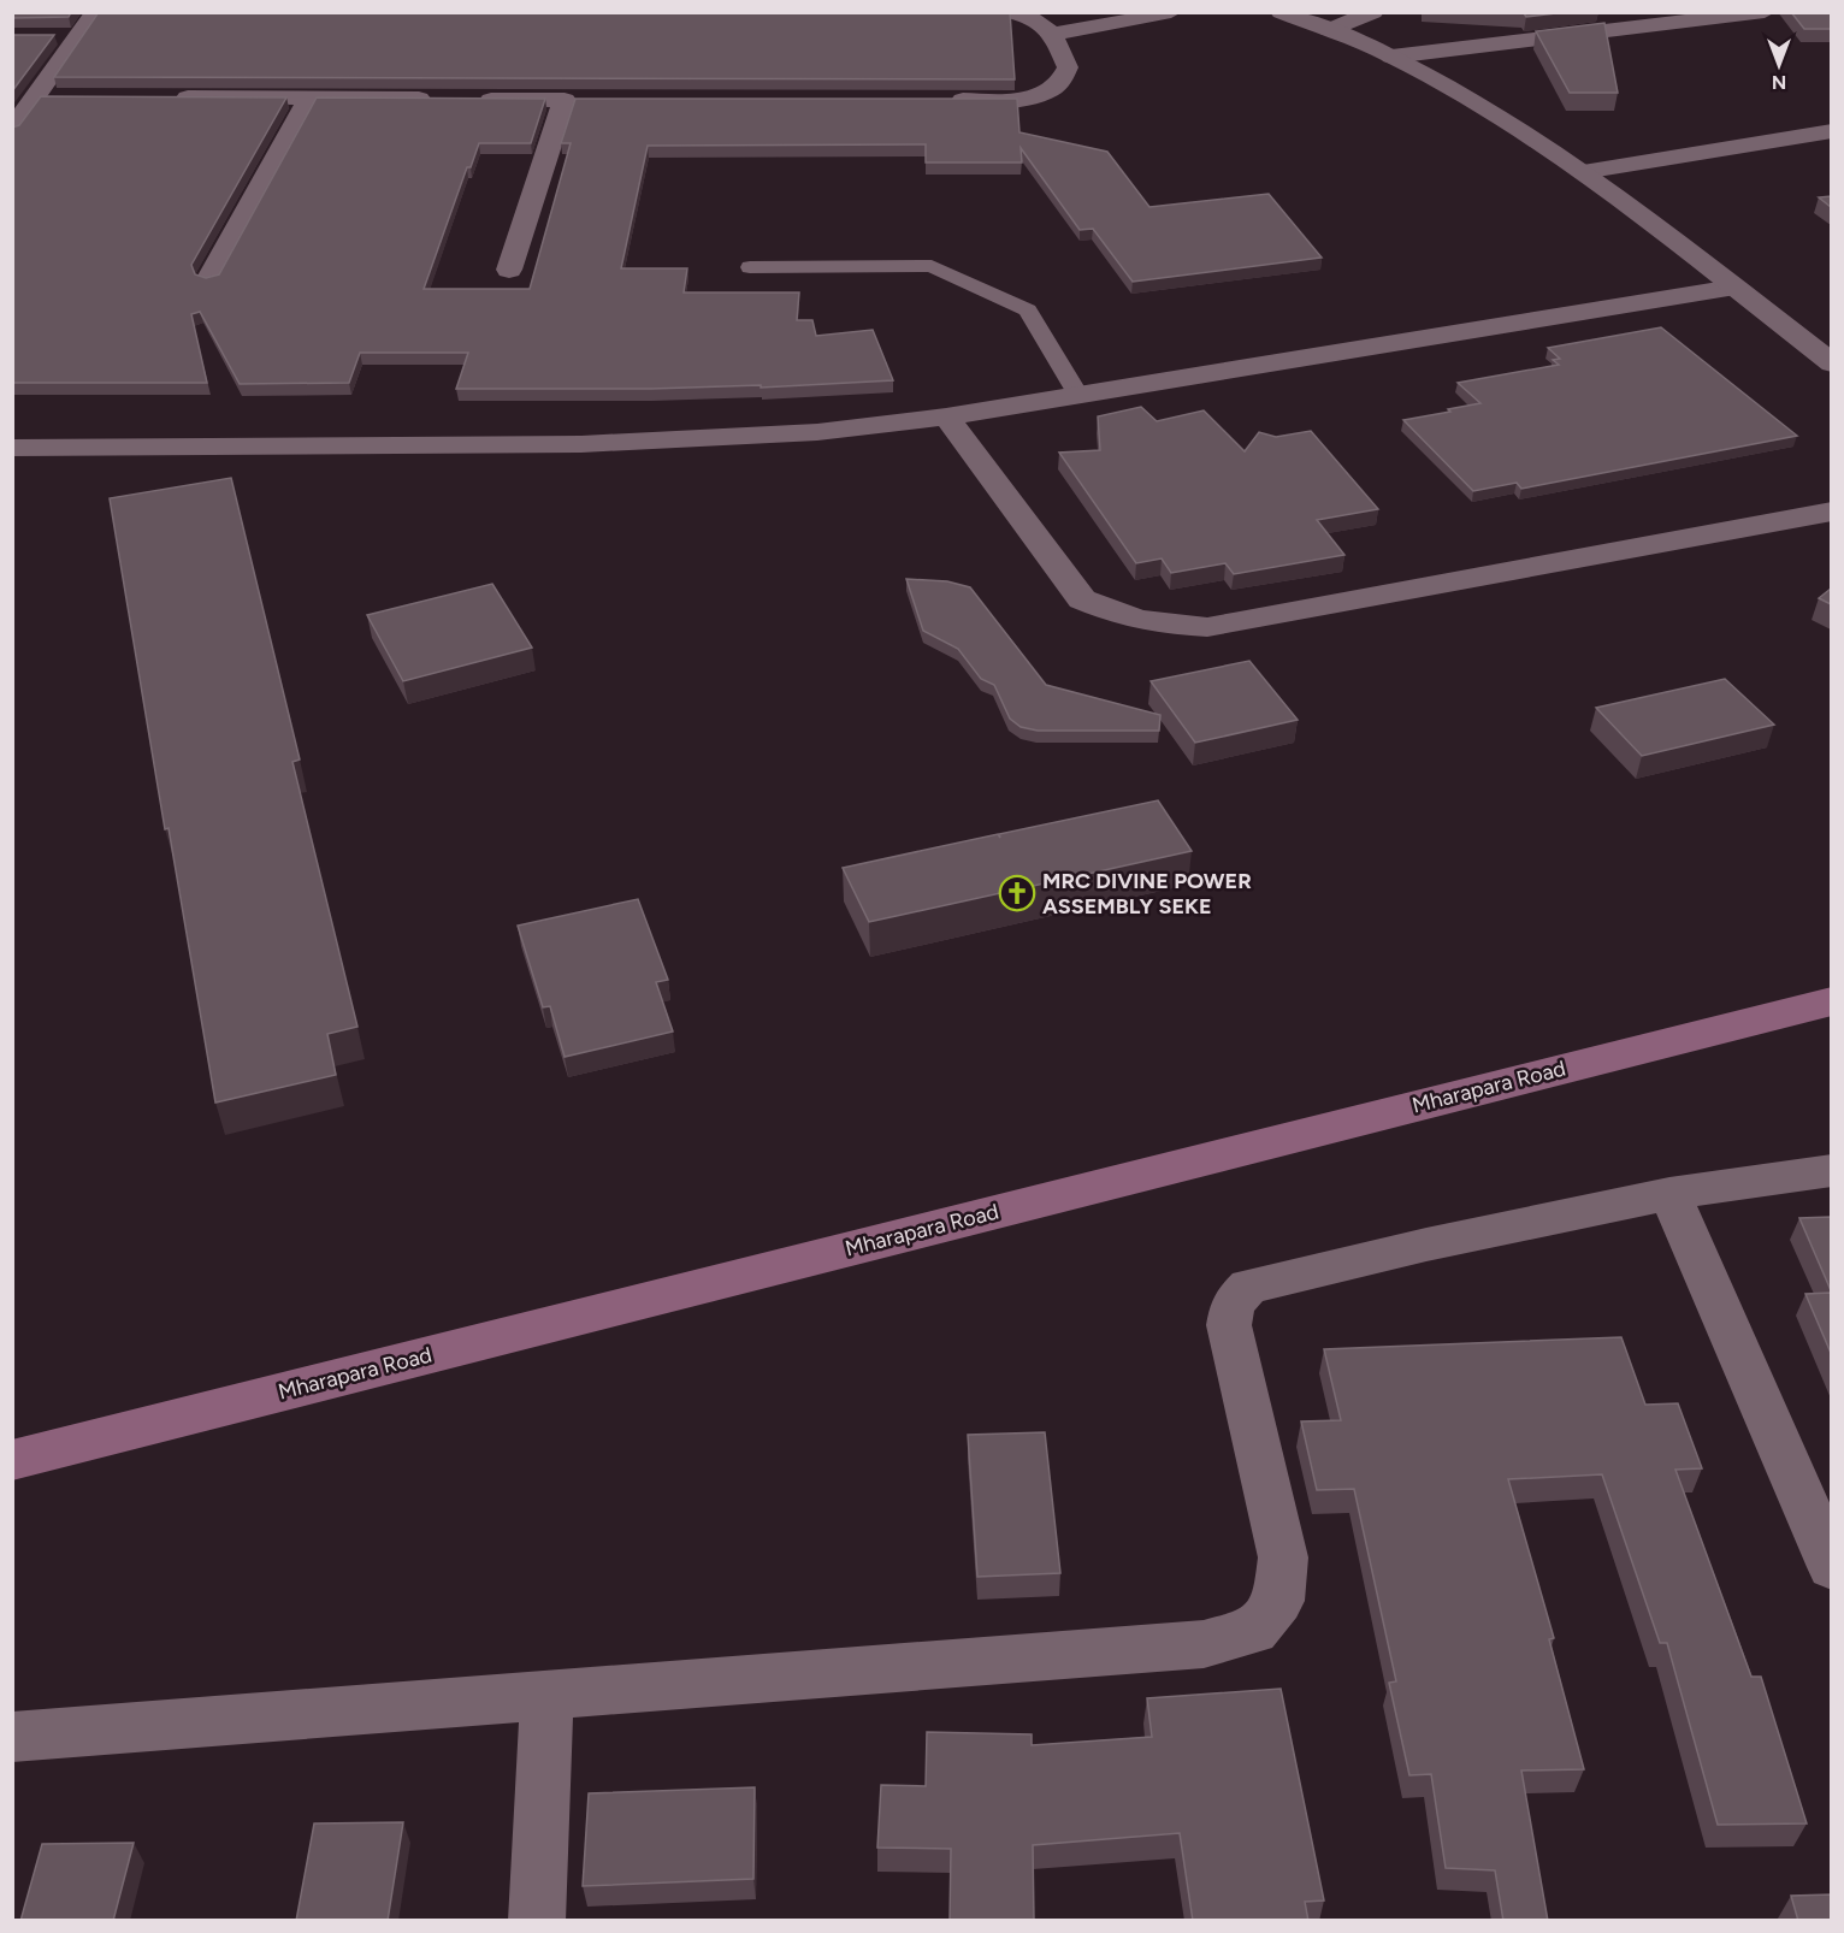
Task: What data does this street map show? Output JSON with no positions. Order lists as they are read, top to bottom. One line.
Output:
{"streets":{"main road":["Mharapara Road"]},"places":{"church":["MRC DIVINE POWER ASSEMBLY SEKE"]},"north":"bottom"}
